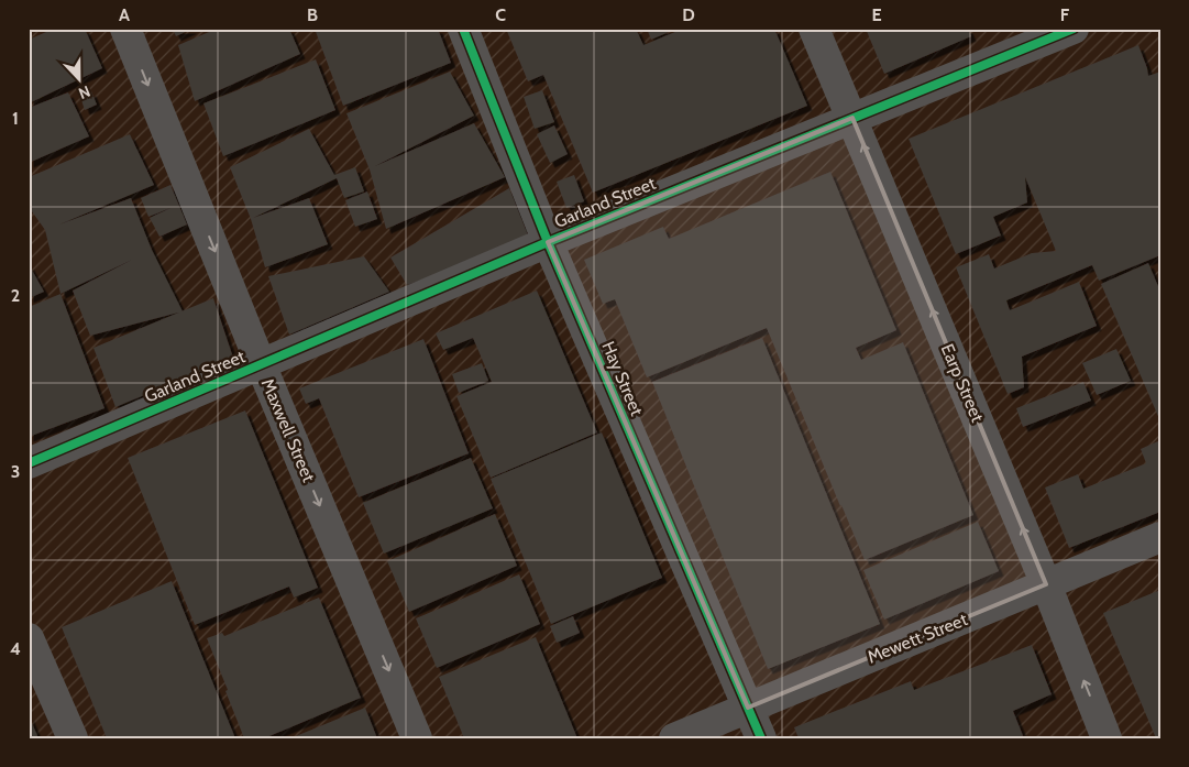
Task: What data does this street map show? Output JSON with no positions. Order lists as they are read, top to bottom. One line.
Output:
{"streets":{"street":["Garland Street","Hay Street","Earp Street","Maxwell Street","Mewett Street"]},"crossings":[["Garland Street","Hay Street"],["Garland Street","Earp Street"],["Garland Street","Maxwell Street"],["Hay Street","Mewett Street"],["Earp Street","Mewett Street"]],"one_way":["Earp Street","Maxwell Street"],"north":"bottom","grid":{"columns":["A","B","C","D","E","F"],"rows":["1","2","3","4"]}}
